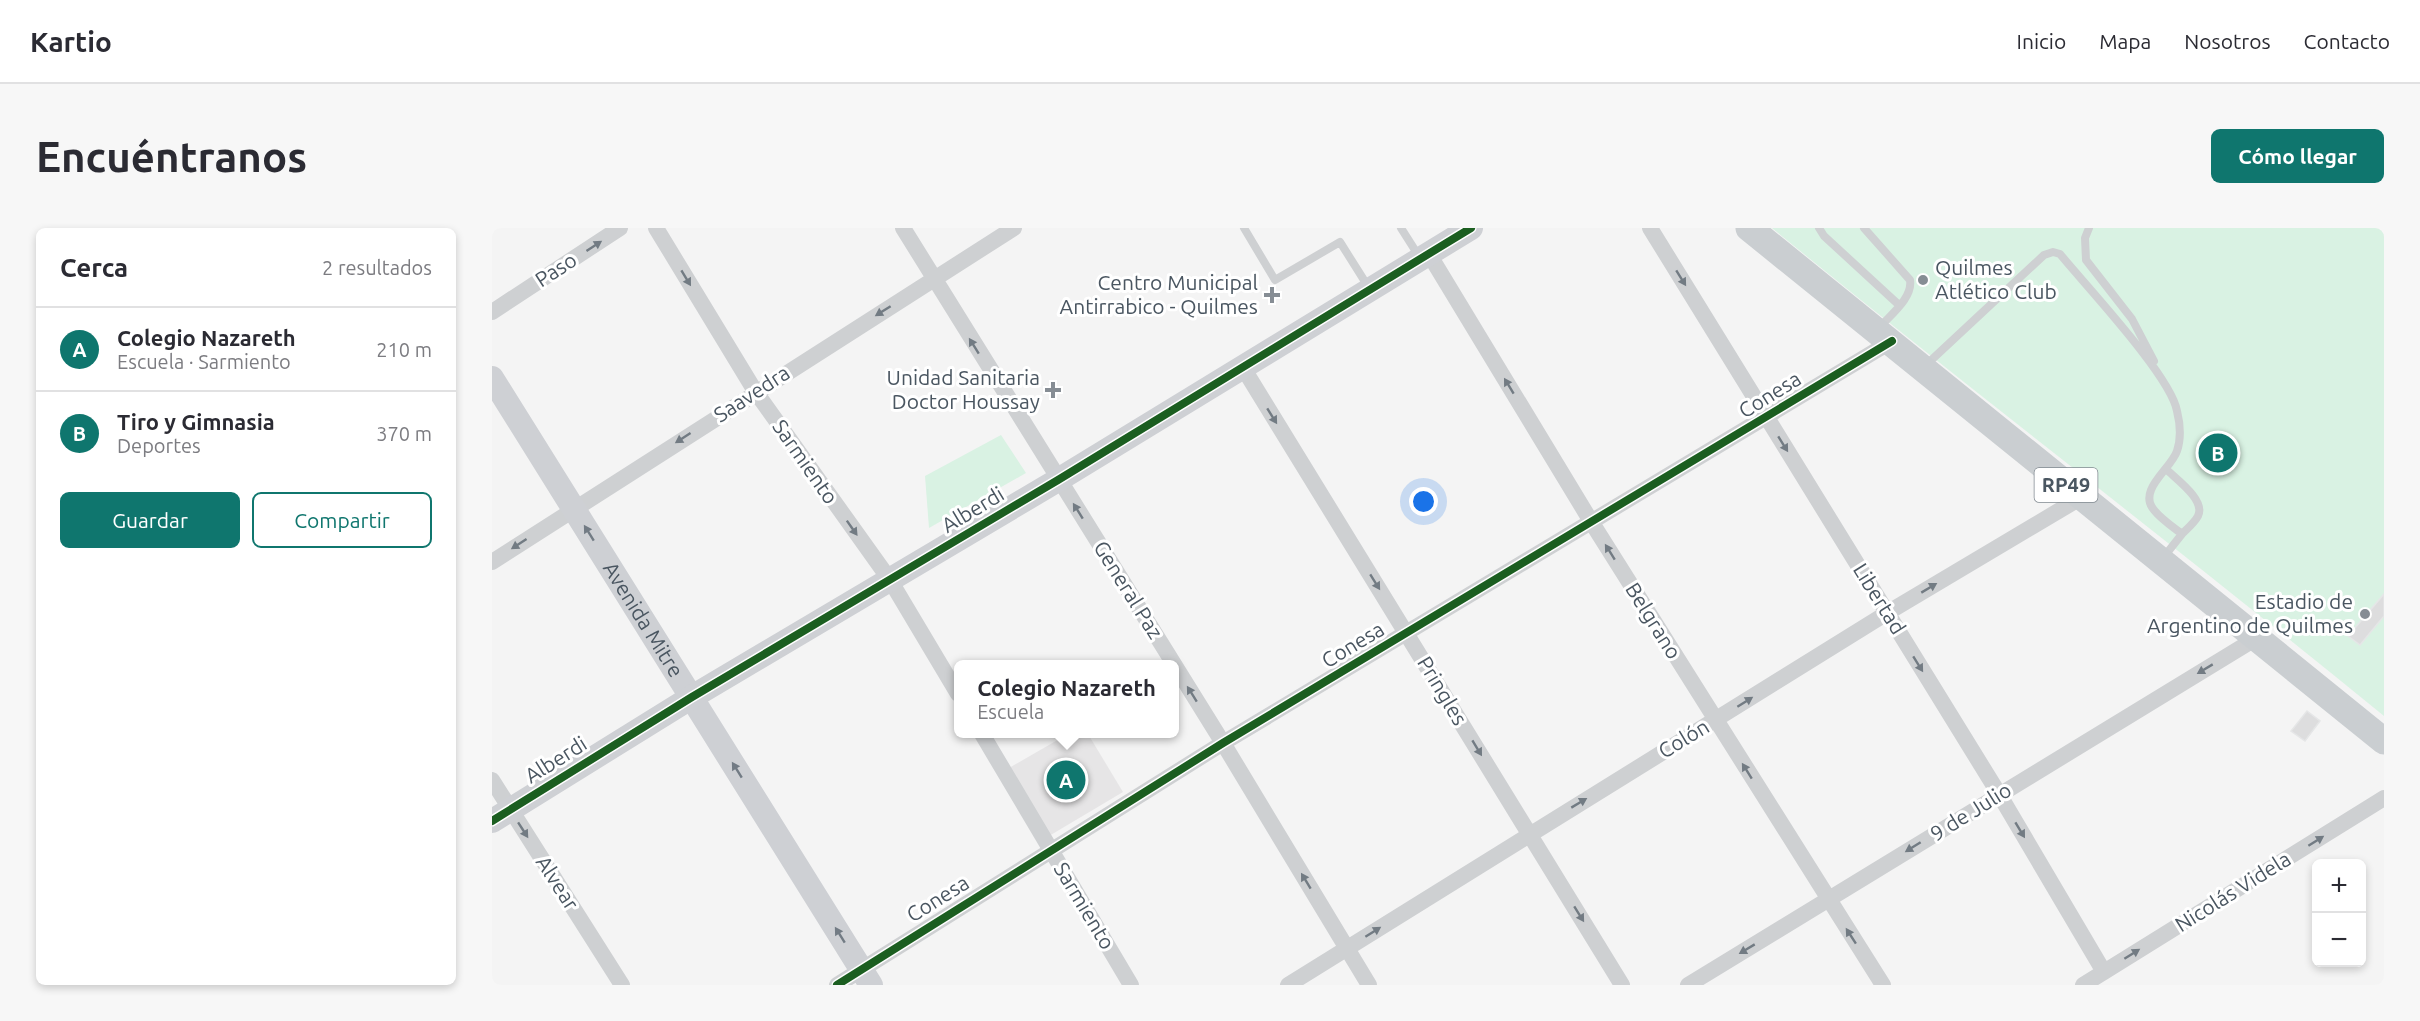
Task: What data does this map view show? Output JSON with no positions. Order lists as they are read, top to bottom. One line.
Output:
{"streets":{"main road":["RP49"],"street":["Paso","Saavedra","Conesa","Sarmiento","Alberdi","General Paz","Libertad","Avenida Mitre","Belgrano","Pringles","Colón","9 de Julio","Alvear","Nicolás Videla"]},"crossings":[["Saavedra","Sarmiento"],["Saavedra","General Paz"],["Saavedra","Avenida Mitre"],["Conesa","Sarmiento"],["Conesa","RP49"],["Conesa","General Paz"],["Conesa","Libertad"],["Conesa","Avenida Mitre"],["Conesa","Belgrano"],["Conesa","Pringles"],["Sarmiento","Alberdi"],["RP49","Colón"],["RP49","9 de Julio"],["Alberdi","General Paz"],["Alberdi","Avenida Mitre"],["Alberdi","Belgrano"],["Alberdi","Pringles"],["Alberdi","Alvear"],["General Paz","Colón"],["Libertad","Colón"],["Libertad","9 de Julio"],["Libertad","Nicolás Videla"],["Belgrano","Colón"],["Belgrano","9 de Julio"],["Pringles","Colón"]],"one_way":["Paso","Saavedra","Sarmiento","General Paz","Libertad","Avenida Mitre","Belgrano","Pringles","Colón","9 de Julio","Alvear","Nicolás Videla"],"places":{"other":["Quilmes Atlético Club","Estadio de Argentino de Quilmes"],"health":["Centro Municipal Antirrabico - Quilmes","Unidad Sanitaria Doctor Houssay"]},"page":{"header":"Kartio","nav":["Inicio","Mapa","Nosotros","Contacto"],"buttons":["Cómo llegar",["Guardar","Compartir"]],"title":"Encuéntranos","heading":["Cerca","2 resultados"],"list":[{"mark":"A","name":"Colegio Nazareth","note":"Escuela · Sarmiento","value":"210 m"},{"mark":"B","name":"Tiro y Gimnasia","note":"Deportes","value":"370 m"}],"pins":["B","A"],"popup":["Colegio Nazareth","Escuela"],"map_buttons":["+","−"]}}
